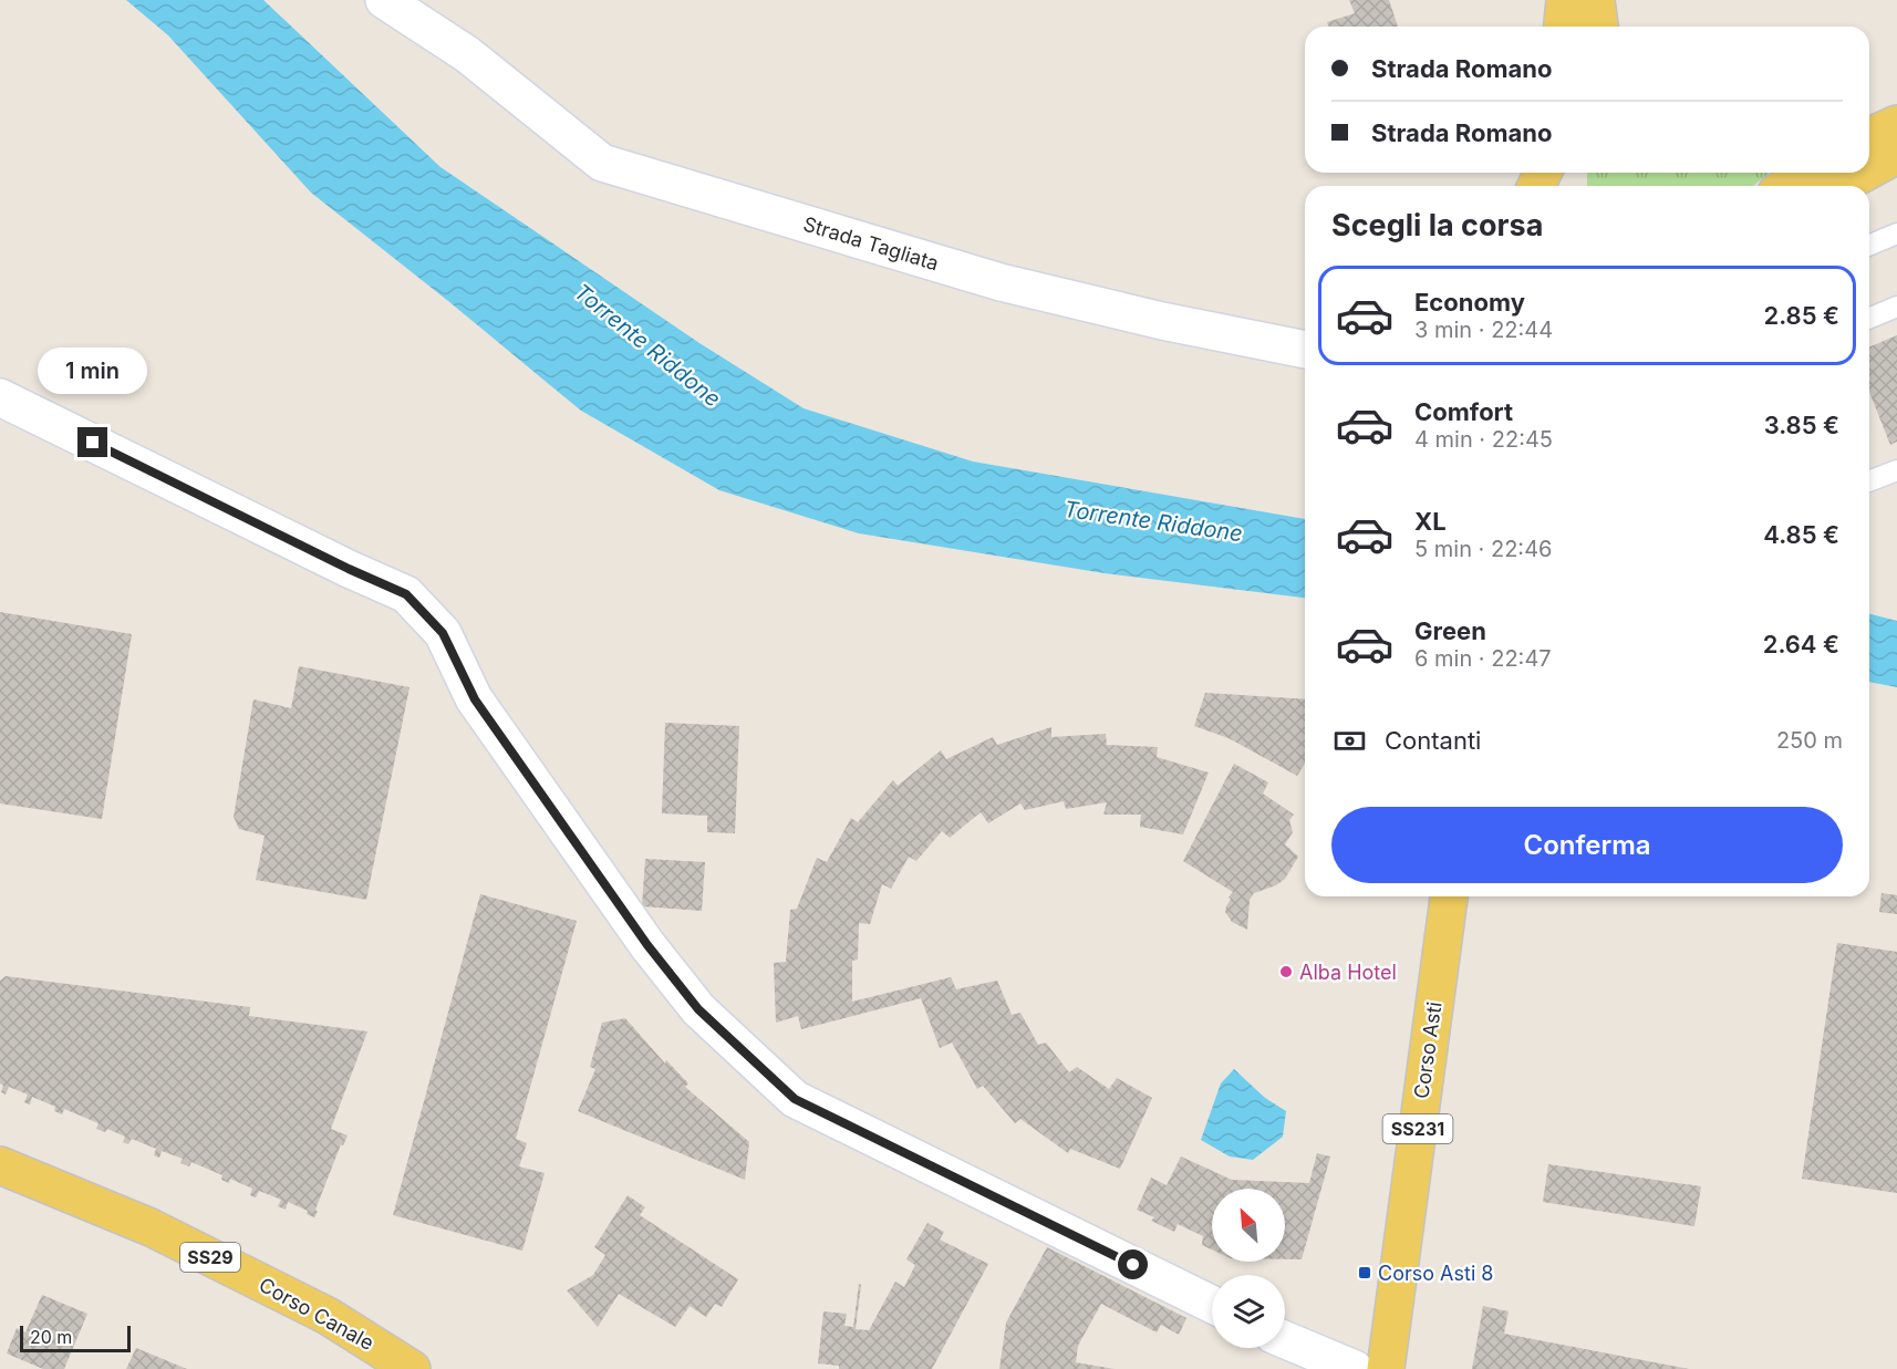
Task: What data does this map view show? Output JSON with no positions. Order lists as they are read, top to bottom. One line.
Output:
{"streets":{"main road":["Corso Asti","SS231","SS29","Corso Canale"],"street":["Strada Tagliata"]},"water":["Torrente Riddone"],"places":{"other":["Alba Hotel"],"transit":["Corso Asti 8"]},"scale_bar":"20 m","north":"top left","page":{"banner":["Strada Romano","Strada Romano"],"heading":"Scegli la corsa","list":[{"name":"Economy","note":"3 min · 22:44","value":"2.85 €"},{"name":"Comfort","note":"4 min · 22:45","value":"3.85 €"},{"name":"XL","note":"5 min · 22:46","value":"4.85 €"},{"name":"Green","note":"6 min · 22:47","value":"2.64 €"}],"bubble":"1 min","pay":["Contanti","250 m"],"buttons":"Conferma","scale":"20 m"}}
